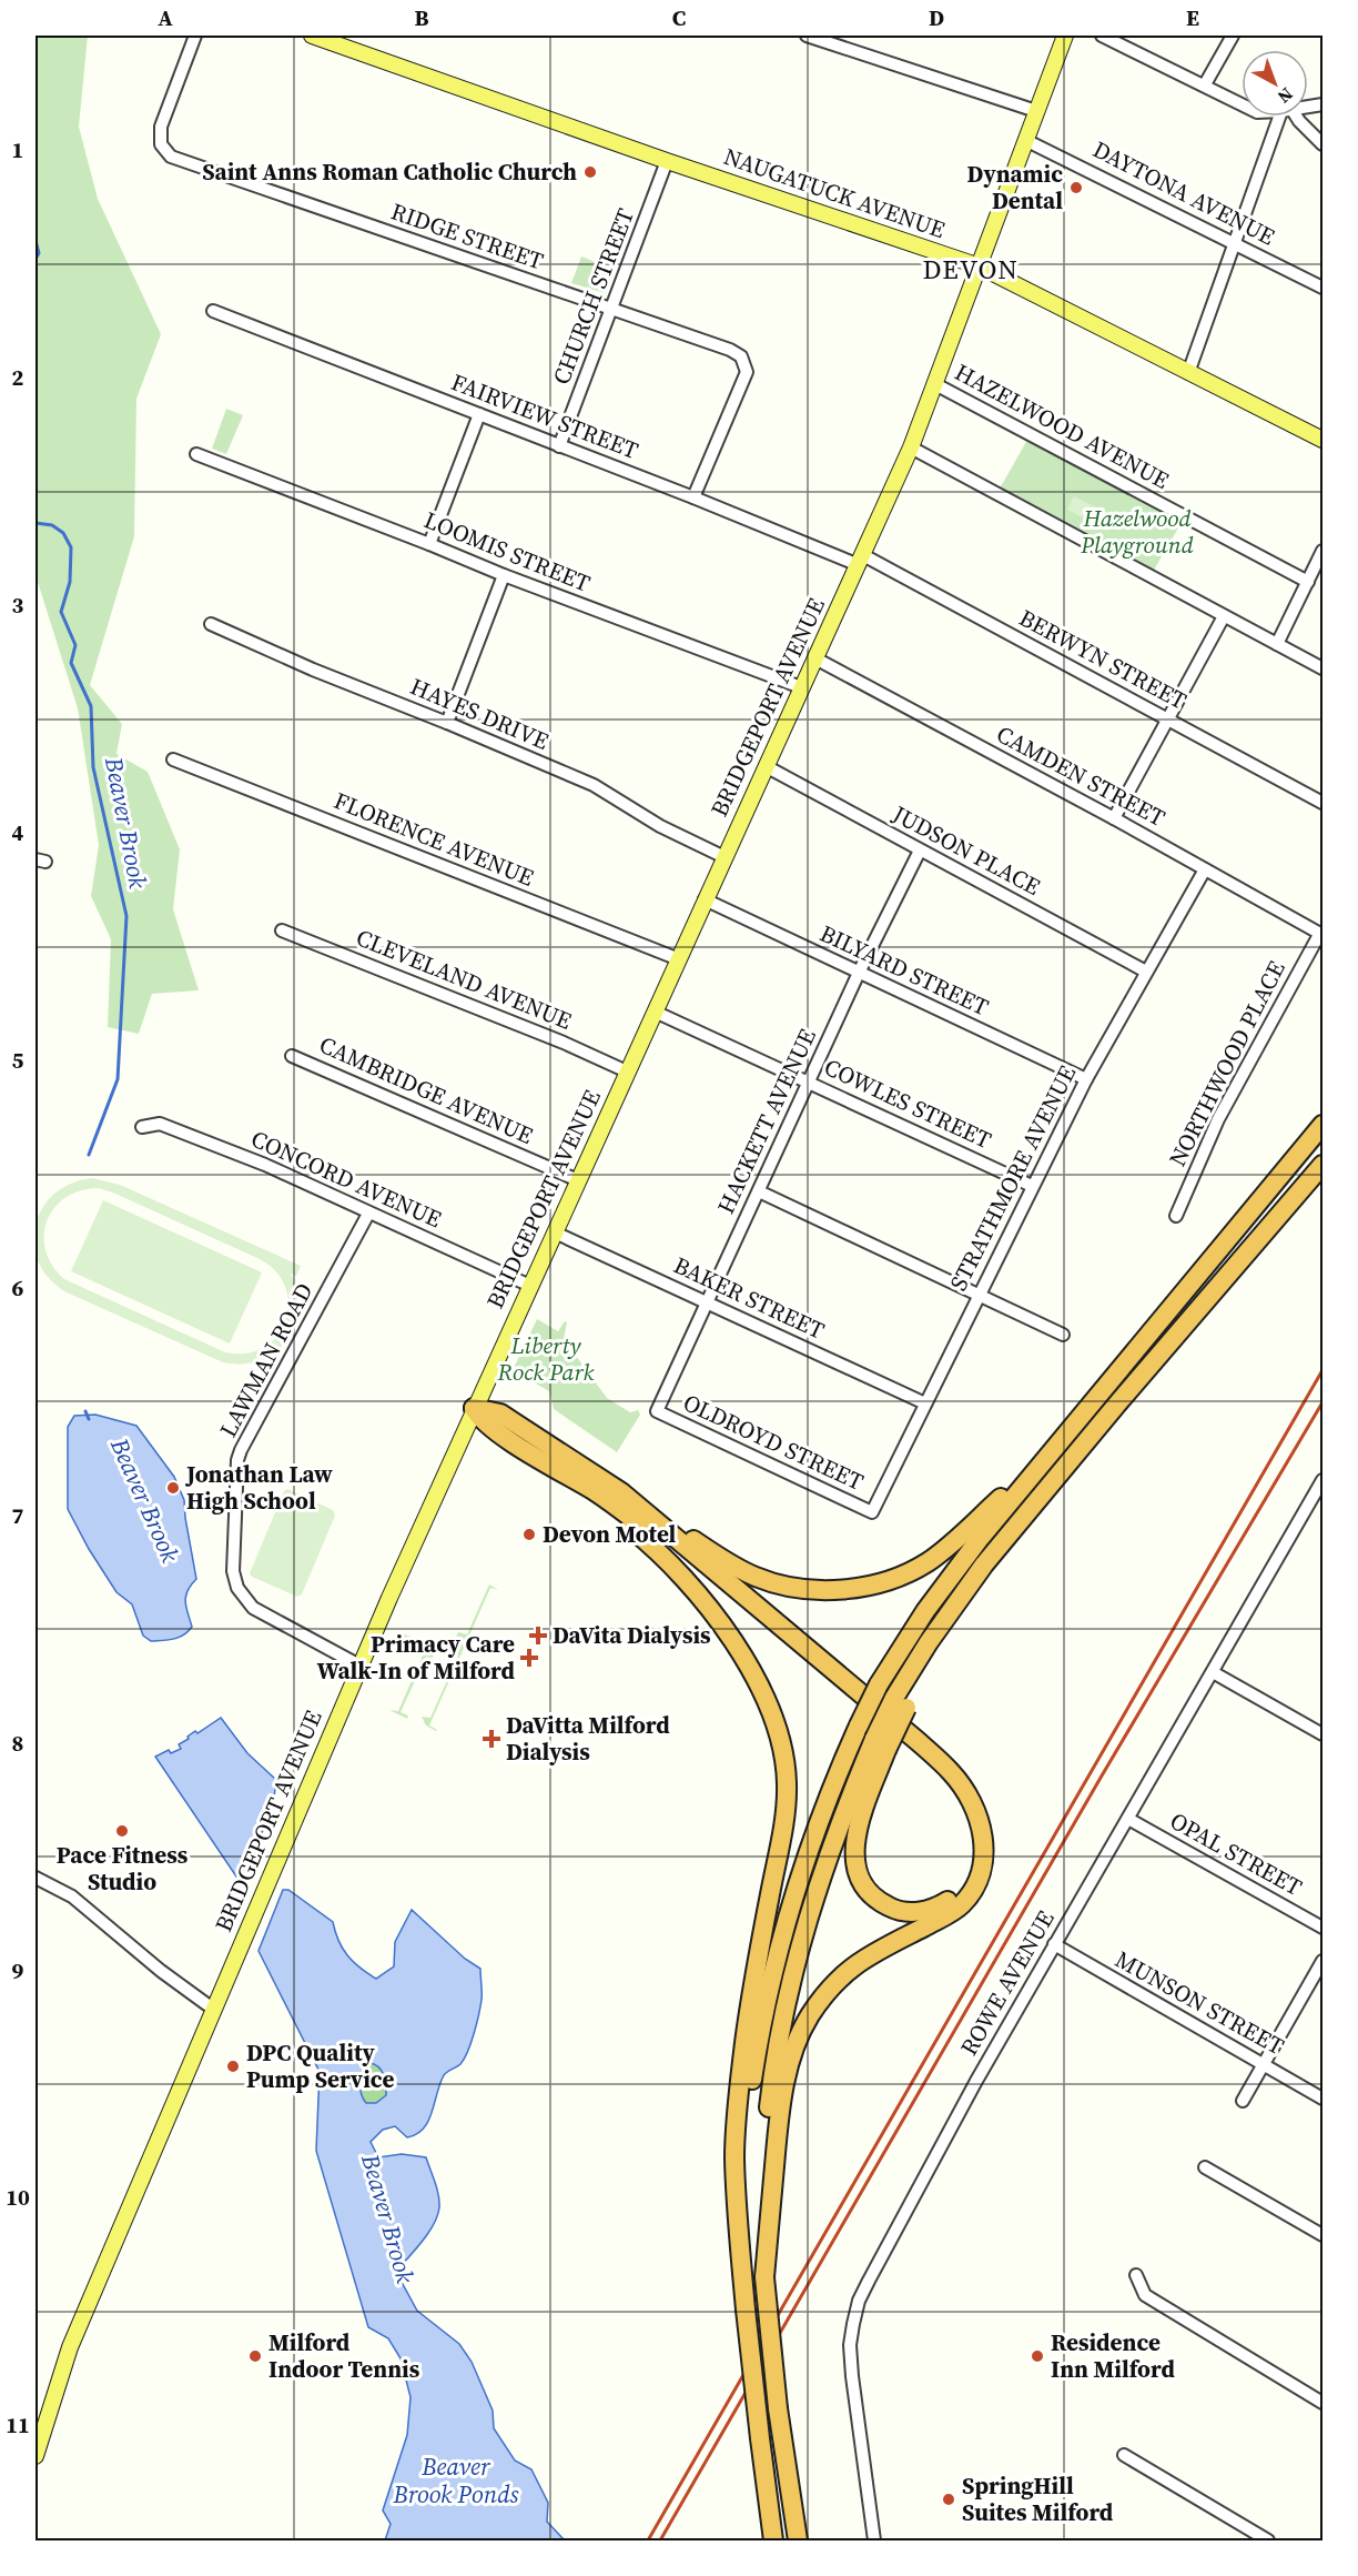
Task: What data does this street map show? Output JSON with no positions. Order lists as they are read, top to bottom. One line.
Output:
{"streets":{"main road":["NAUGATUCK AVENUE","BRIDGEPORT AVENUE"],"street":["DAYTONA AVENUE","RIDGE STREET","CHURCH STREET","FAIRVIEW STREET","HAZELWOOD AVENUE","LOOMIS STREET","BERWYN STREET","HAYES DRIVE","CAMDEN STREET","FLORENCE AVENUE","JUDSON PLACE","BILYARD STREET","CLEVELAND AVENUE","NORTHWOOD PLACE","CAMBRIDGE AVENUE","COWLES STREET","HACKETT AVENUE","STRATHMORE AVENUE","CONCORD AVENUE","BAKER STREET","LAWMAN ROAD","OLDROYD STREET","OPAL STREET","ROWE AVENUE","MUNSON STREET"]},"crossings":[["NAUGATUCK AVENUE","CHURCH STREET"],["NAUGATUCK AVENUE","BRIDGEPORT AVENUE"],["DAYTONA AVENUE","BRIDGEPORT AVENUE"],["RIDGE STREET","CHURCH STREET"],["RIDGE STREET","FAIRVIEW STREET"],["CHURCH STREET","FAIRVIEW STREET"],["FAIRVIEW STREET","BERWYN STREET"],["FAIRVIEW STREET","BRIDGEPORT AVENUE"],["HAZELWOOD AVENUE","BRIDGEPORT AVENUE"],["LOOMIS STREET","BRIDGEPORT AVENUE"],["BERWYN STREET","BRIDGEPORT AVENUE"],["BRIDGEPORT AVENUE","HAYES DRIVE"],["BRIDGEPORT AVENUE","CAMDEN STREET"],["BRIDGEPORT AVENUE","FLORENCE AVENUE"],["BRIDGEPORT AVENUE","JUDSON PLACE"],["BRIDGEPORT AVENUE","BILYARD STREET"],["BRIDGEPORT AVENUE","CLEVELAND AVENUE"],["BRIDGEPORT AVENUE","CAMBRIDGE AVENUE"],["BRIDGEPORT AVENUE","COWLES STREET"],["BRIDGEPORT AVENUE","CONCORD AVENUE"],["BRIDGEPORT AVENUE","BAKER STREET"],["BRIDGEPORT AVENUE","LAWMAN ROAD"],["CAMDEN STREET","NORTHWOOD PLACE"],["CAMDEN STREET","STRATHMORE AVENUE"],["JUDSON PLACE","HACKETT AVENUE"],["JUDSON PLACE","STRATHMORE AVENUE"],["BILYARD STREET","HACKETT AVENUE"],["BILYARD STREET","STRATHMORE AVENUE"],["COWLES STREET","HACKETT AVENUE"],["COWLES STREET","STRATHMORE AVENUE"],["HACKETT AVENUE","BAKER STREET"],["HACKETT AVENUE","OLDROYD STREET"],["STRATHMORE AVENUE","BAKER STREET"],["STRATHMORE AVENUE","OLDROYD STREET"],["CONCORD AVENUE","LAWMAN ROAD"],["OPAL STREET","ROWE AVENUE"],["ROWE AVENUE","MUNSON STREET"]],"districts":["DEVON"],"water":["Beaver Brook","Beaver Brook Ponds"],"parks":["Hazelwood Playground","Liberty Rock Park"],"places":{"other":["Saint Anns Roman Catholic Church","Dynamic Dental","Jonathan Law High School","Devon Motel","Pace Fitness Studio","DPC Quality Pump Service","Milford Indoor Tennis","Residence Inn Milford","SpringHill Suites Milford"],"health":["DaVita Dialysis","Primacy Care Walk-In of Milford","DaVitta Milford Dialysis"]},"north":"bottom right","grid":{"columns":["A","B","C","D","E"],"rows":["1","2","3","4","5","6","7","8","9","10","11"]}}
